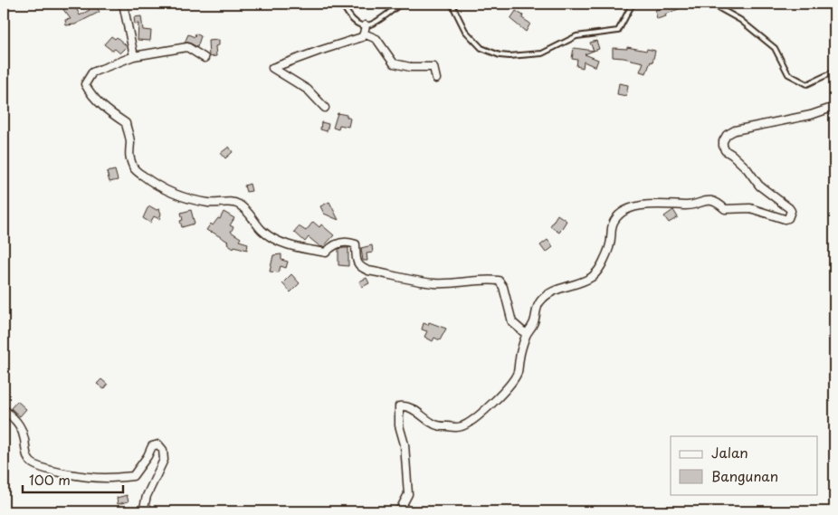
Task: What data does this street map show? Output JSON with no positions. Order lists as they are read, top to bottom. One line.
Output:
{"legend":["Jalan","Bangunan"],"scale_bar":"100 m"}
